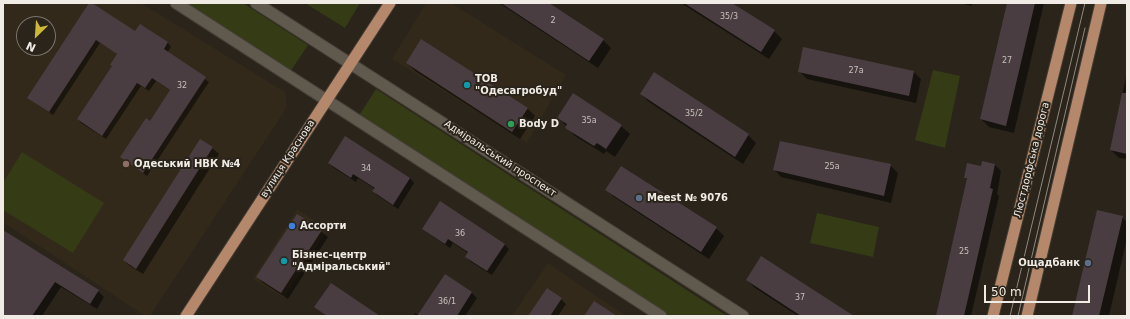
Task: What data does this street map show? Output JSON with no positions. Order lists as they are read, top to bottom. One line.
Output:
{"streets":{"main road":["вулиця Краснова","Адміральський проспект","Люстдорфська дорога"]},"crossings":[["вулиця Краснова","Адміральський проспект"]],"places":["ТОВ \"Одесагробуд\"","Body D","Одеський НВК №4","Meest № 9076","Ассорти","Бізнес-центр \"Адміральський\"","Ощадбанк"],"house_numbers":["35/3","2","27","27а","32","35/2","35а","25а","34","36","25","37","36/1"],"scale_bar":"50 m","north":"bottom left"}
